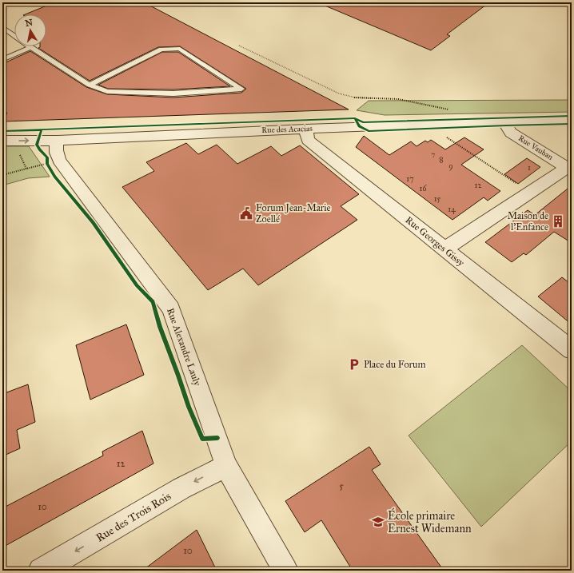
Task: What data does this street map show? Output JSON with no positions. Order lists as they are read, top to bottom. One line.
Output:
{"streets":{"street":["Rue des Acacias","Rue Vauban","Rue Georges Gissy","Rue Alexandre Lauly","Rue des Trois Rois"]},"crossings":[["Rue des Acacias","Rue Vauban"],["Rue des Acacias","Rue Georges Gissy"],["Rue des Acacias","Rue Alexandre Lauly"],["Rue Alexandre Lauly","Rue des Trois Rois"]],"one_way":["Rue des Trois Rois"],"places":{"public building":["Forum Jean-Marie Zoellé"],"building":["Maison de l'Enfance"],"parking":["Place du Forum"],"school or university":["École primaire Ernest Widemann"]},"house_numbers":["7","8","9","1","17","12","16","15","14","12","5","10","10"],"north":"top"}
